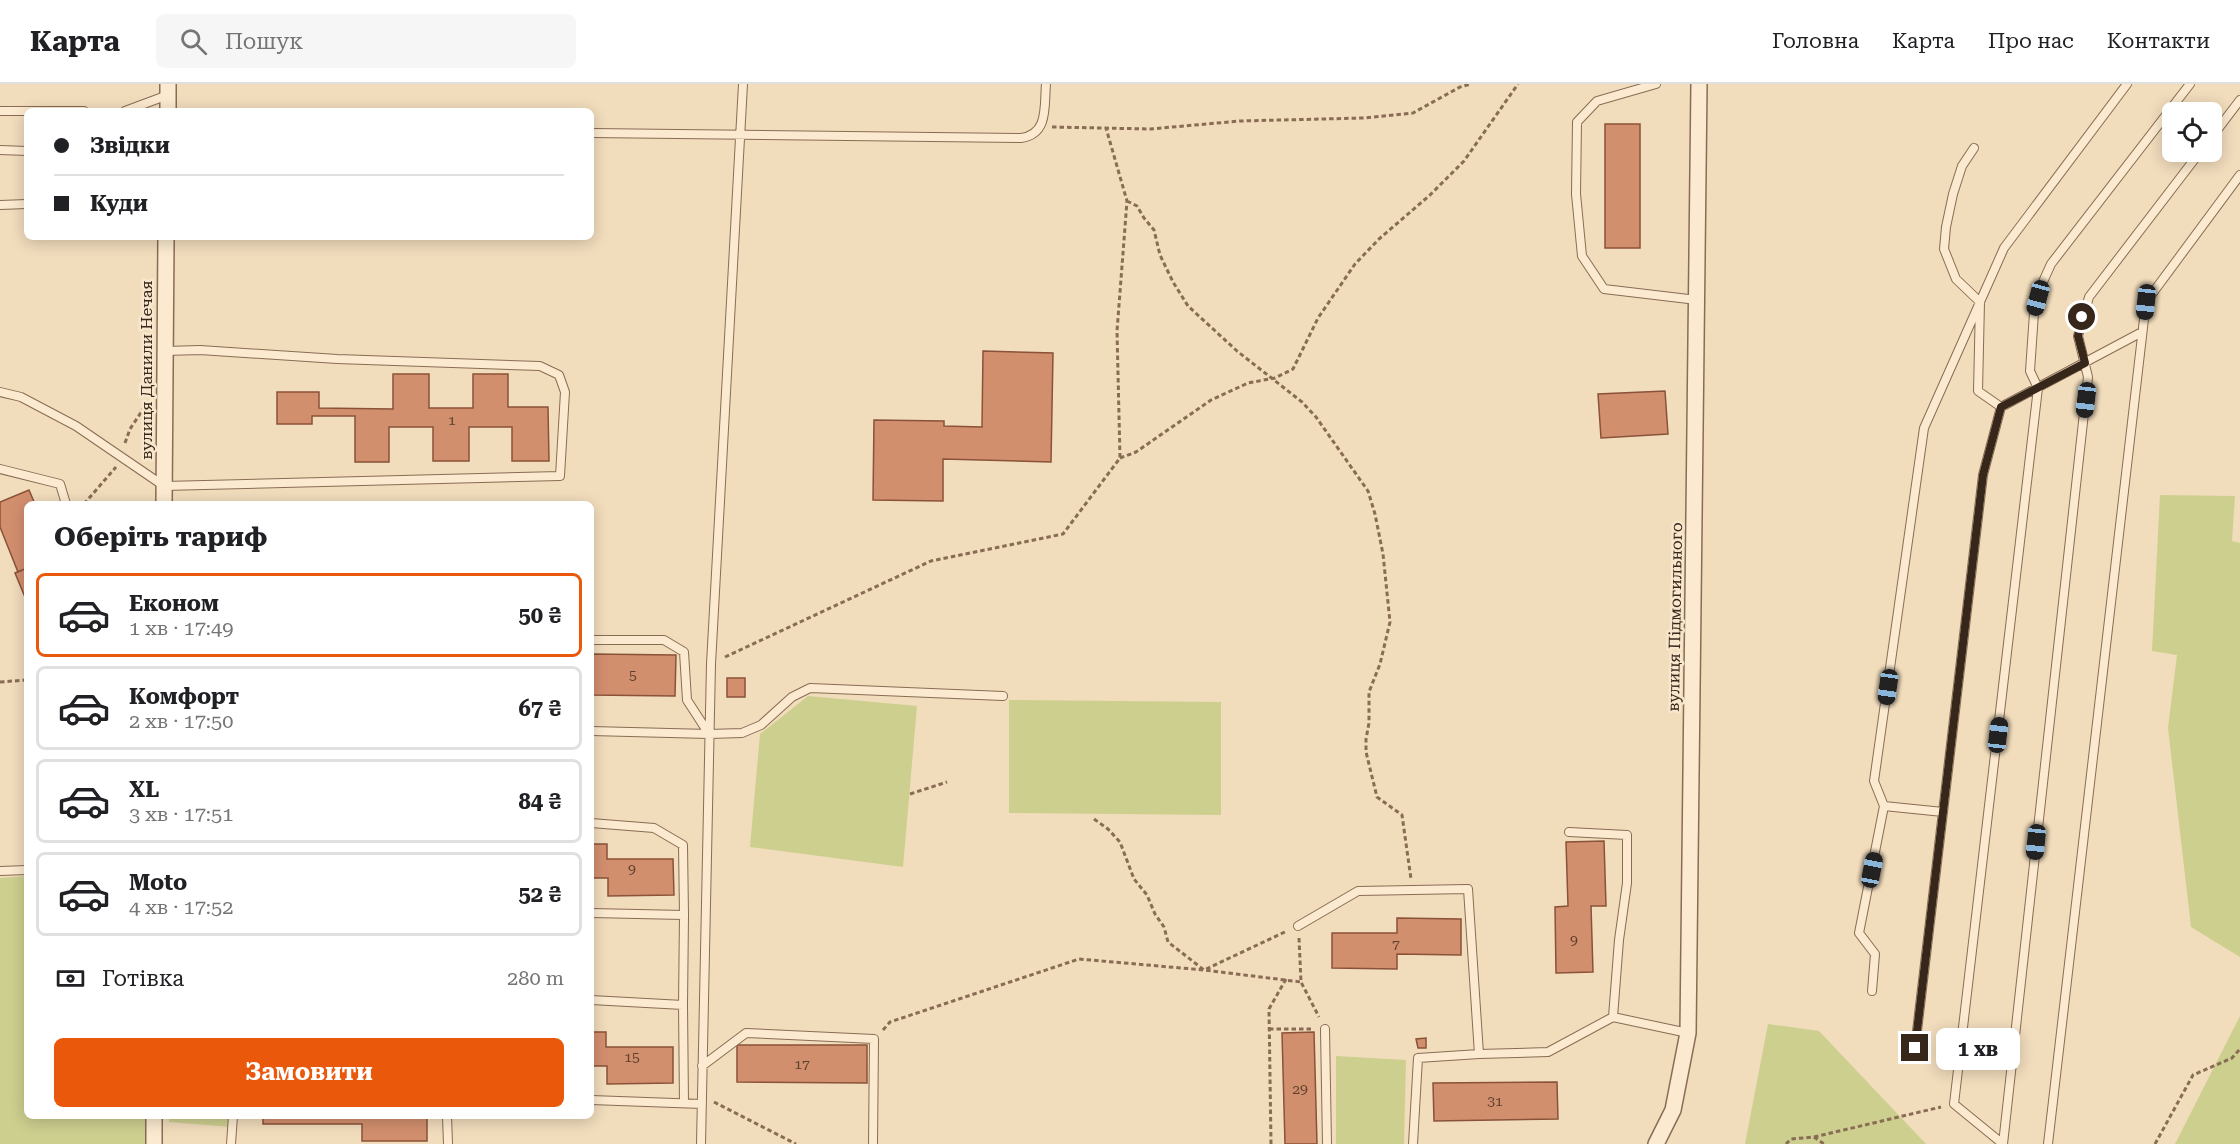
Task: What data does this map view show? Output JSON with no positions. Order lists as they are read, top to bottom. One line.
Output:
{"streets":{"street":["вулиця Данили Нечая","вулиця Підмогильного"]},"house_numbers":["1","5","9","9","7","15","17","29","31"],"page":{"header":"Карта","search":"Пошук","nav":["Головна","Карта","Про нас","Контакти"],"banner":["Звідки","Куди"],"heading":"Оберіть тариф","list":[{"name":"Економ","note":"1 хв · 17:49","value":"50 ₴"},{"name":"Комфорт","note":"2 хв · 17:50","value":"67 ₴"},{"name":"XL","note":"3 хв · 17:51","value":"84 ₴"},{"name":"Moto","note":"4 хв · 17:52","value":"52 ₴"}],"pay":["Готівка","280 m"],"buttons":"Замовити","bubble":"1 хв"}}
